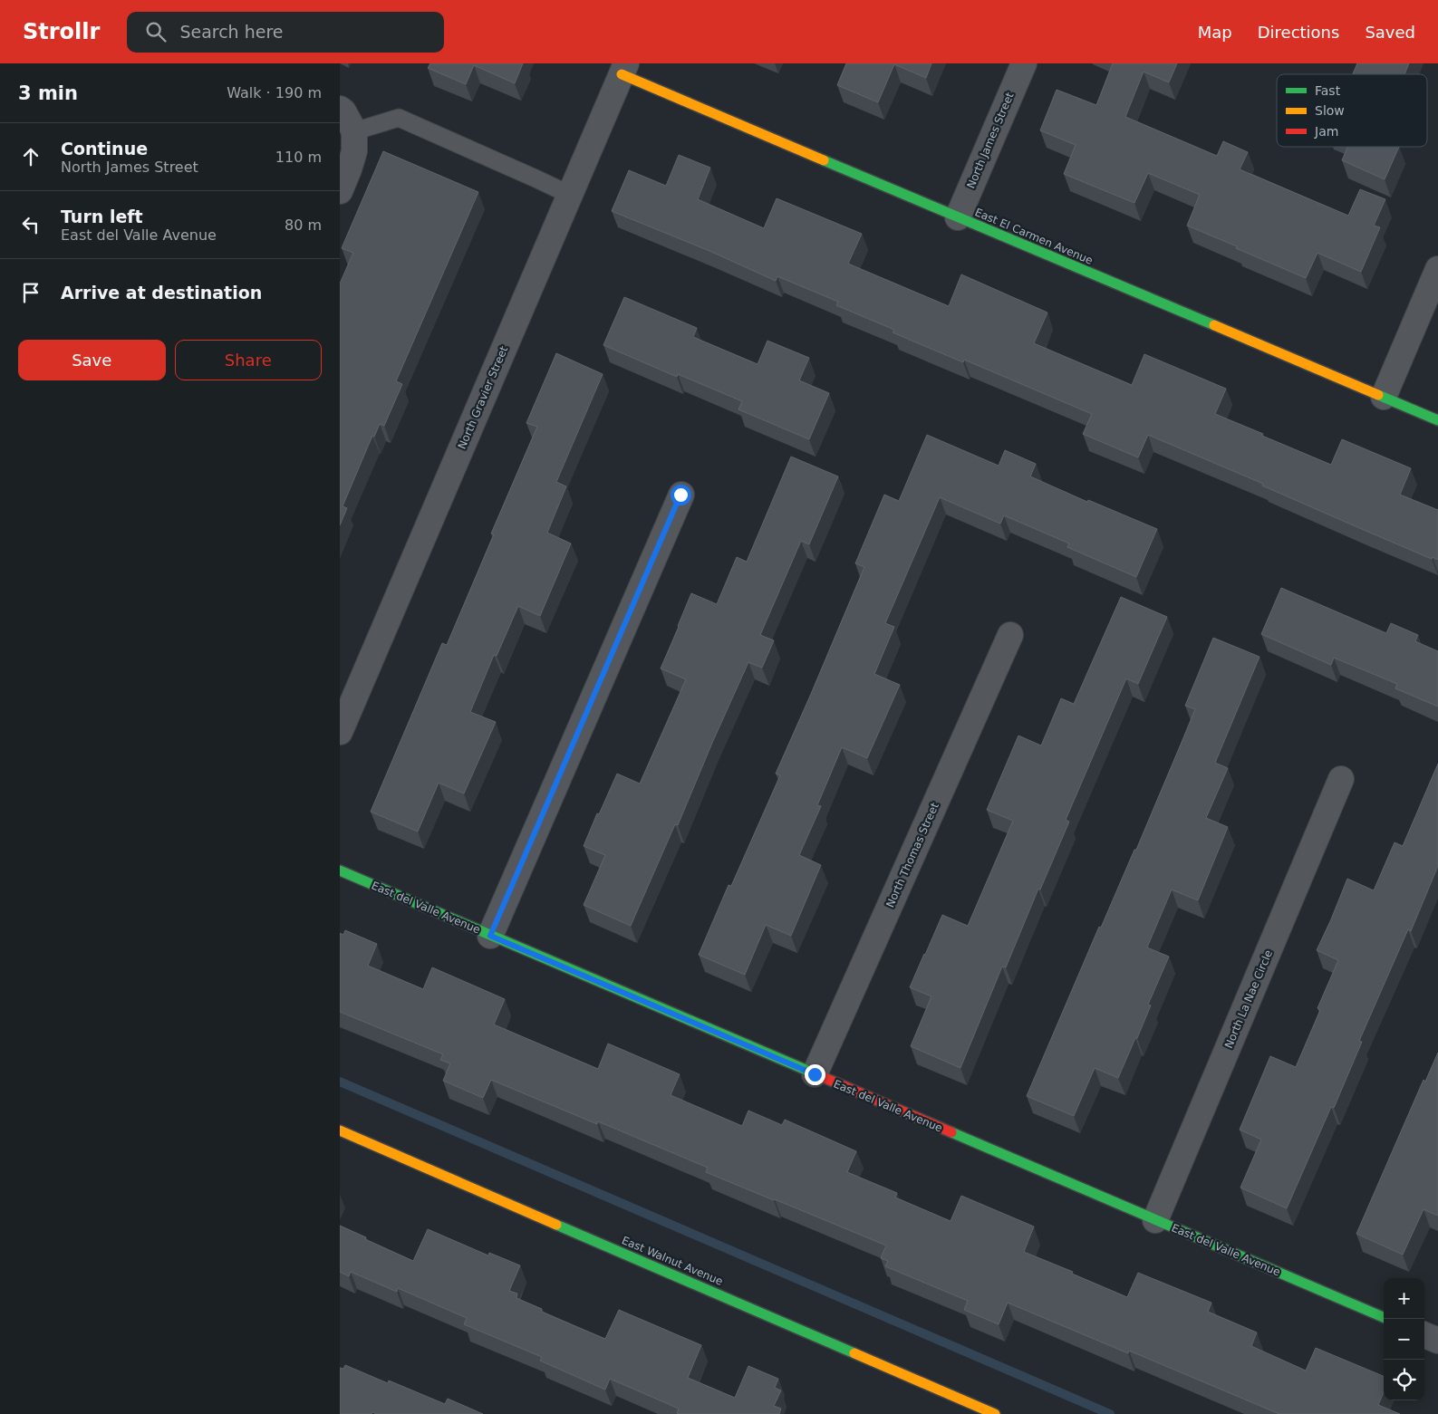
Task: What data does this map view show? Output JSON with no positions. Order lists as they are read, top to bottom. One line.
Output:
{"streets":{"street":["North James Street","East El Carmen Avenue","North Gravier Street","North Thomas Street","East del Valle Avenue","North La Nae Circle","East Walnut Avenue"]},"crossings":[["North James Street","East El Carmen Avenue"],["East El Carmen Avenue","North Gravier Street"],["North Thomas Street","East del Valle Avenue"],["East del Valle Avenue","North La Nae Circle"]],"legend":["Fast","Slow","Jam"],"page":{"header":"Strollr","search":"Search here","nav":["Map","Directions","Saved"],"heading":["3 min","Walk · 190 m"],"list":[["Continue","North James Street","110 m"],["Turn left","East del Valle Avenue","80 m"],"Arrive at destination"],"buttons":["Save","Share"],"map_buttons":["+","−"]}}
